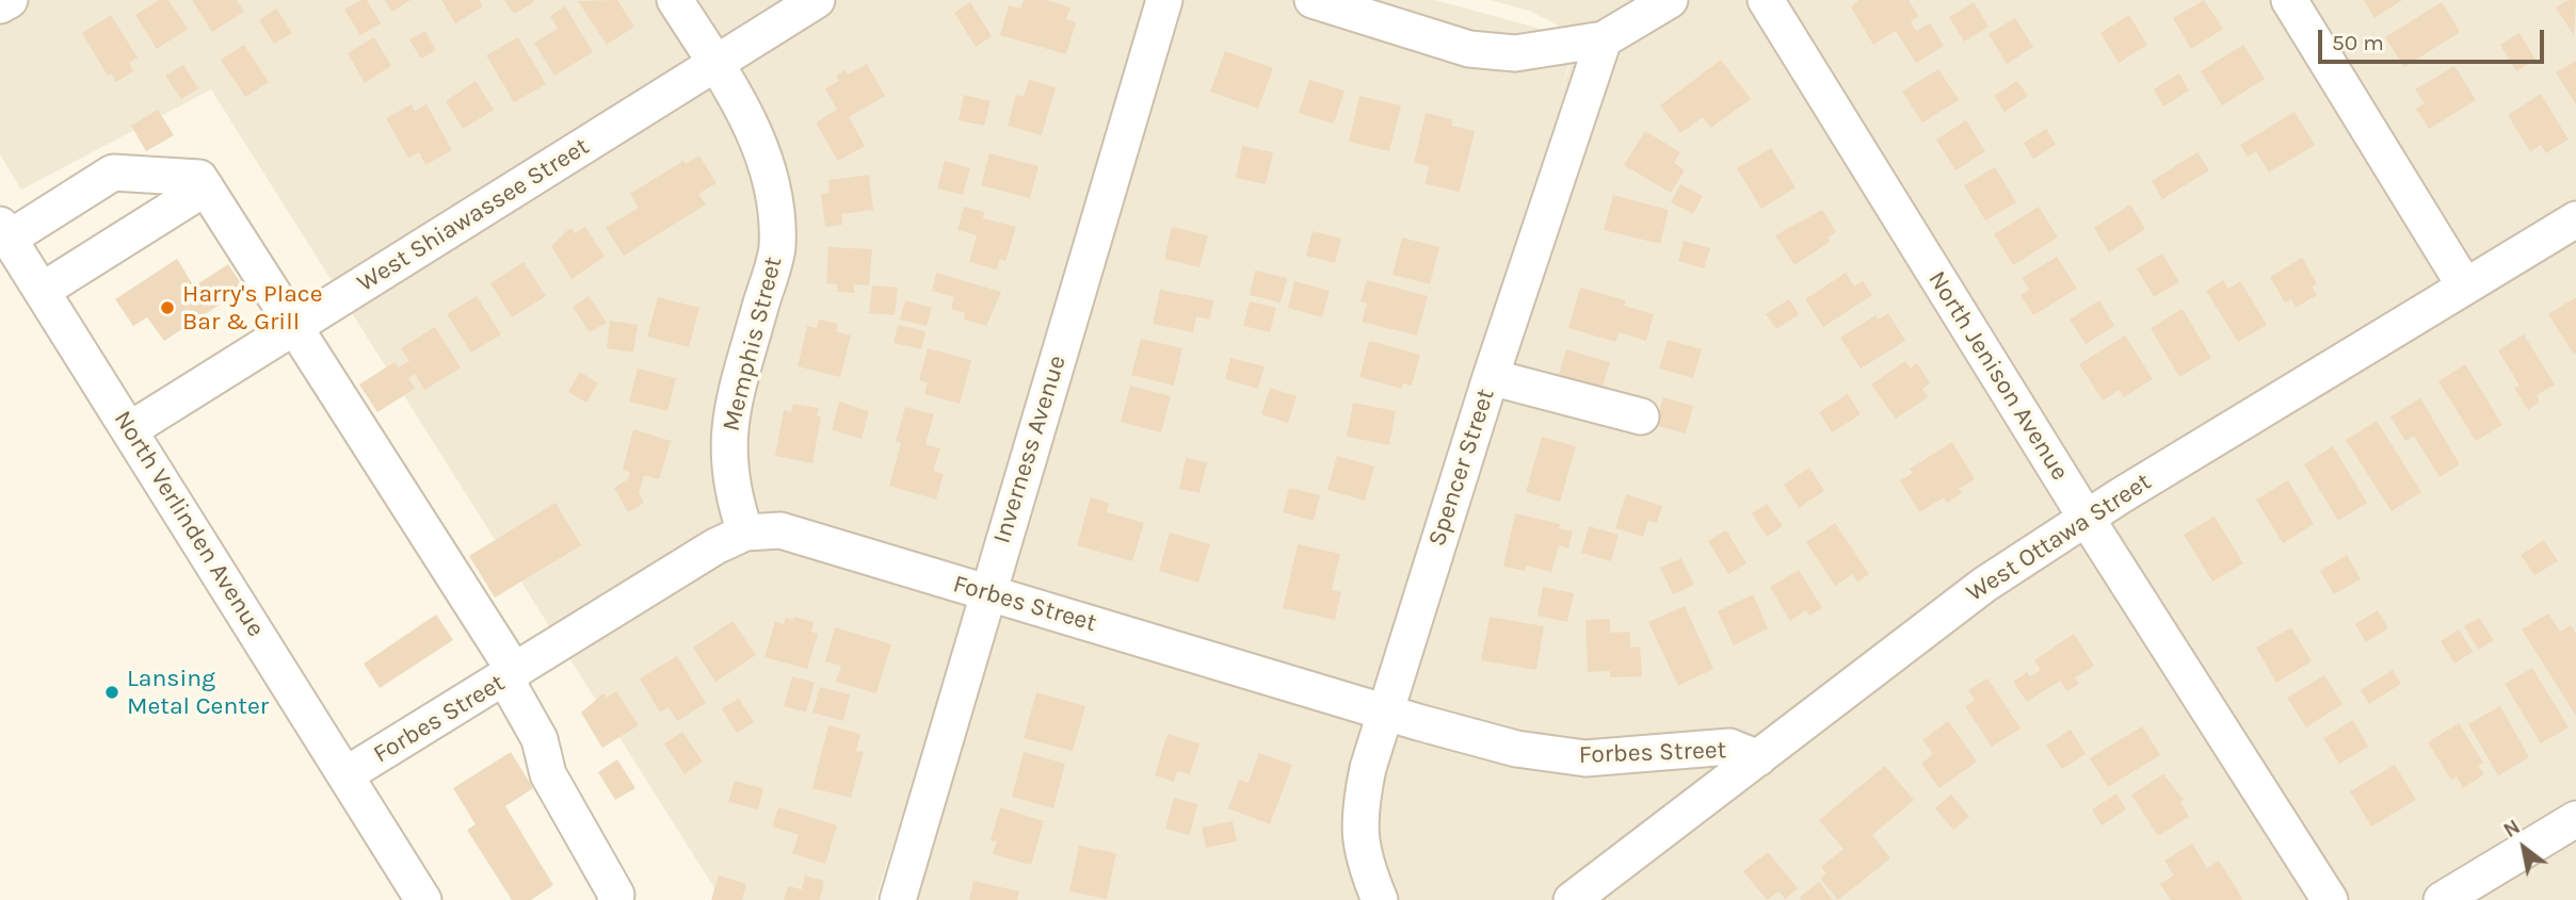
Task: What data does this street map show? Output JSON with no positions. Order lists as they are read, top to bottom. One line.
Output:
{"streets":{"street":["West Shiawassee Street","Memphis Street","North Jenison Avenue","Inverness Avenue","Spencer Street","North Verlinden Avenue","West Ottawa Street","Forbes Street"]},"crossings":[["West Shiawassee Street","Memphis Street"],["West Shiawassee Street","North Verlinden Avenue"],["Memphis Street","Forbes Street"],["North Jenison Avenue","West Ottawa Street"],["Inverness Avenue","Forbes Street"],["Spencer Street","Forbes Street"],["North Verlinden Avenue","Forbes Street"],["West Ottawa Street","Forbes Street"]],"places":["Harry's Place Bar & Grill","Lansing Metal Center"],"scale_bar":"50 m","north":"top left"}
